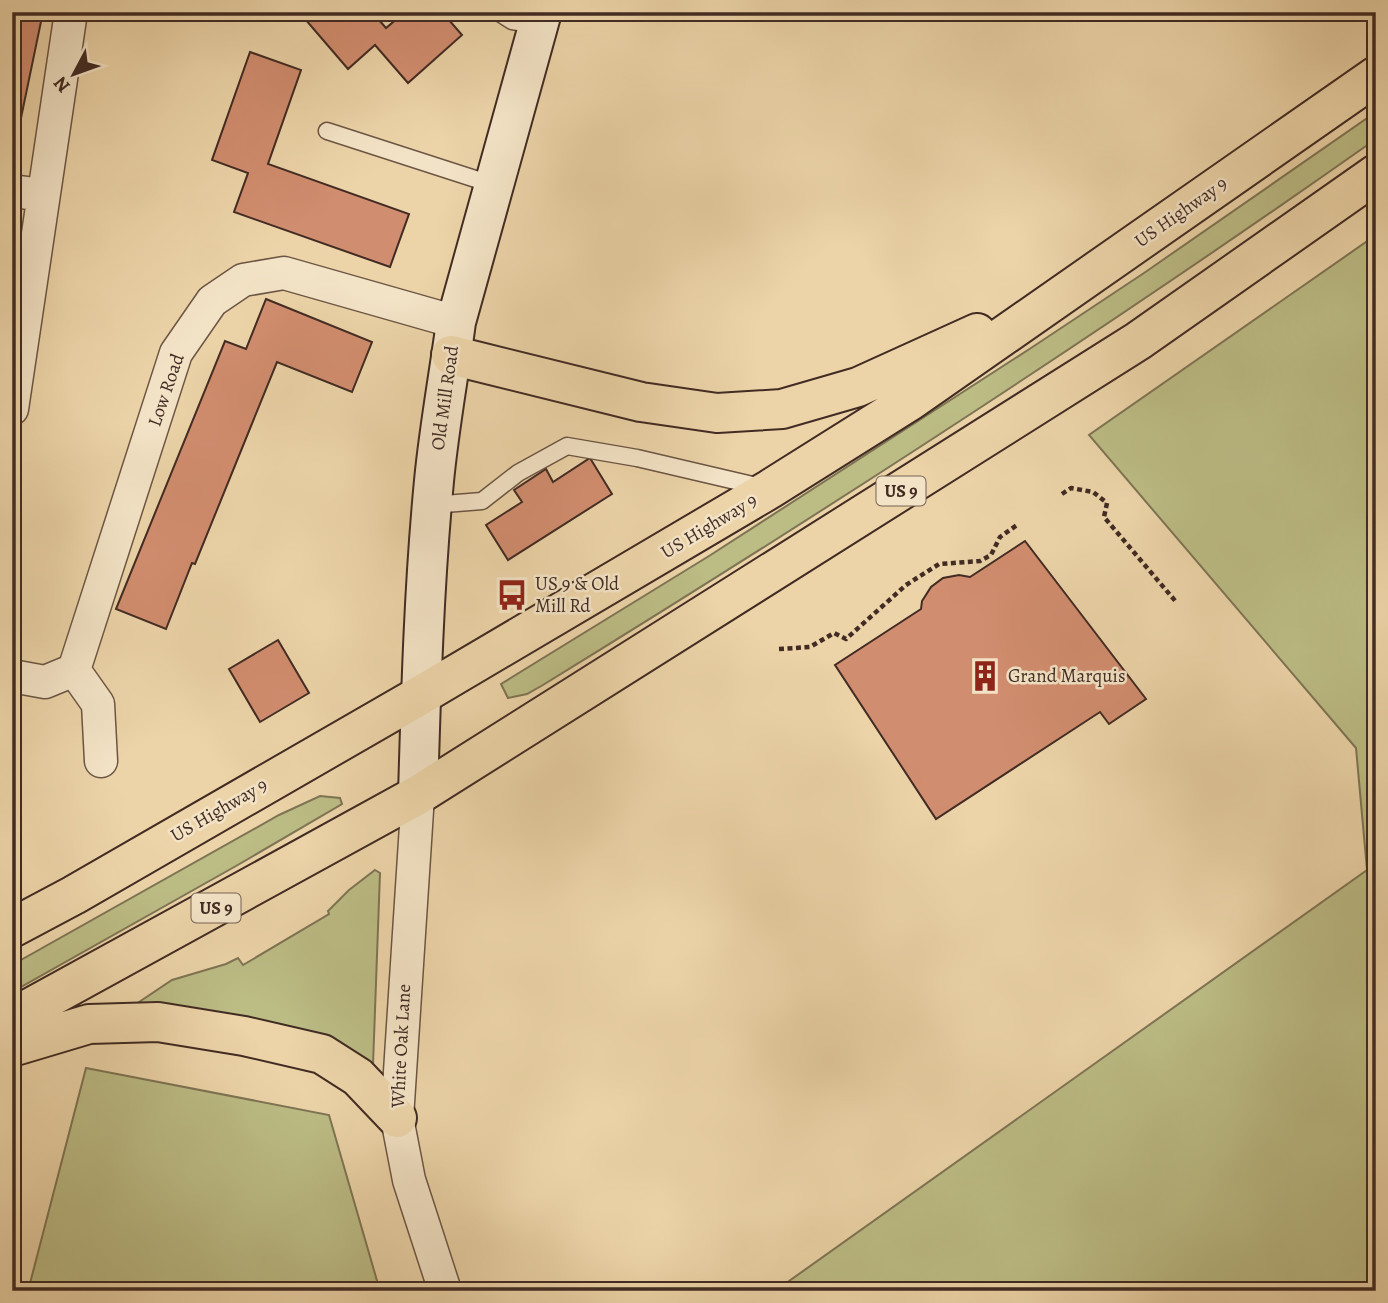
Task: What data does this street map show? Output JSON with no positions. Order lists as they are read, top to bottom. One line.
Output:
{"streets":{"highway":["US Highway 9","US 9"],"street":["Low Road","Old Mill Road","White Oak Lane"]},"crossings":[["US Highway 9","Old Mill Road"],["Low Road","Old Mill Road"],["Old Mill Road","US 9"],["Old Mill Road","White Oak Lane"],["US 9","White Oak Lane"]],"places":{"bus stop":["US 9 & Old Mill Rd"],"building":["Grand Marquis"]},"north":"bottom left"}
